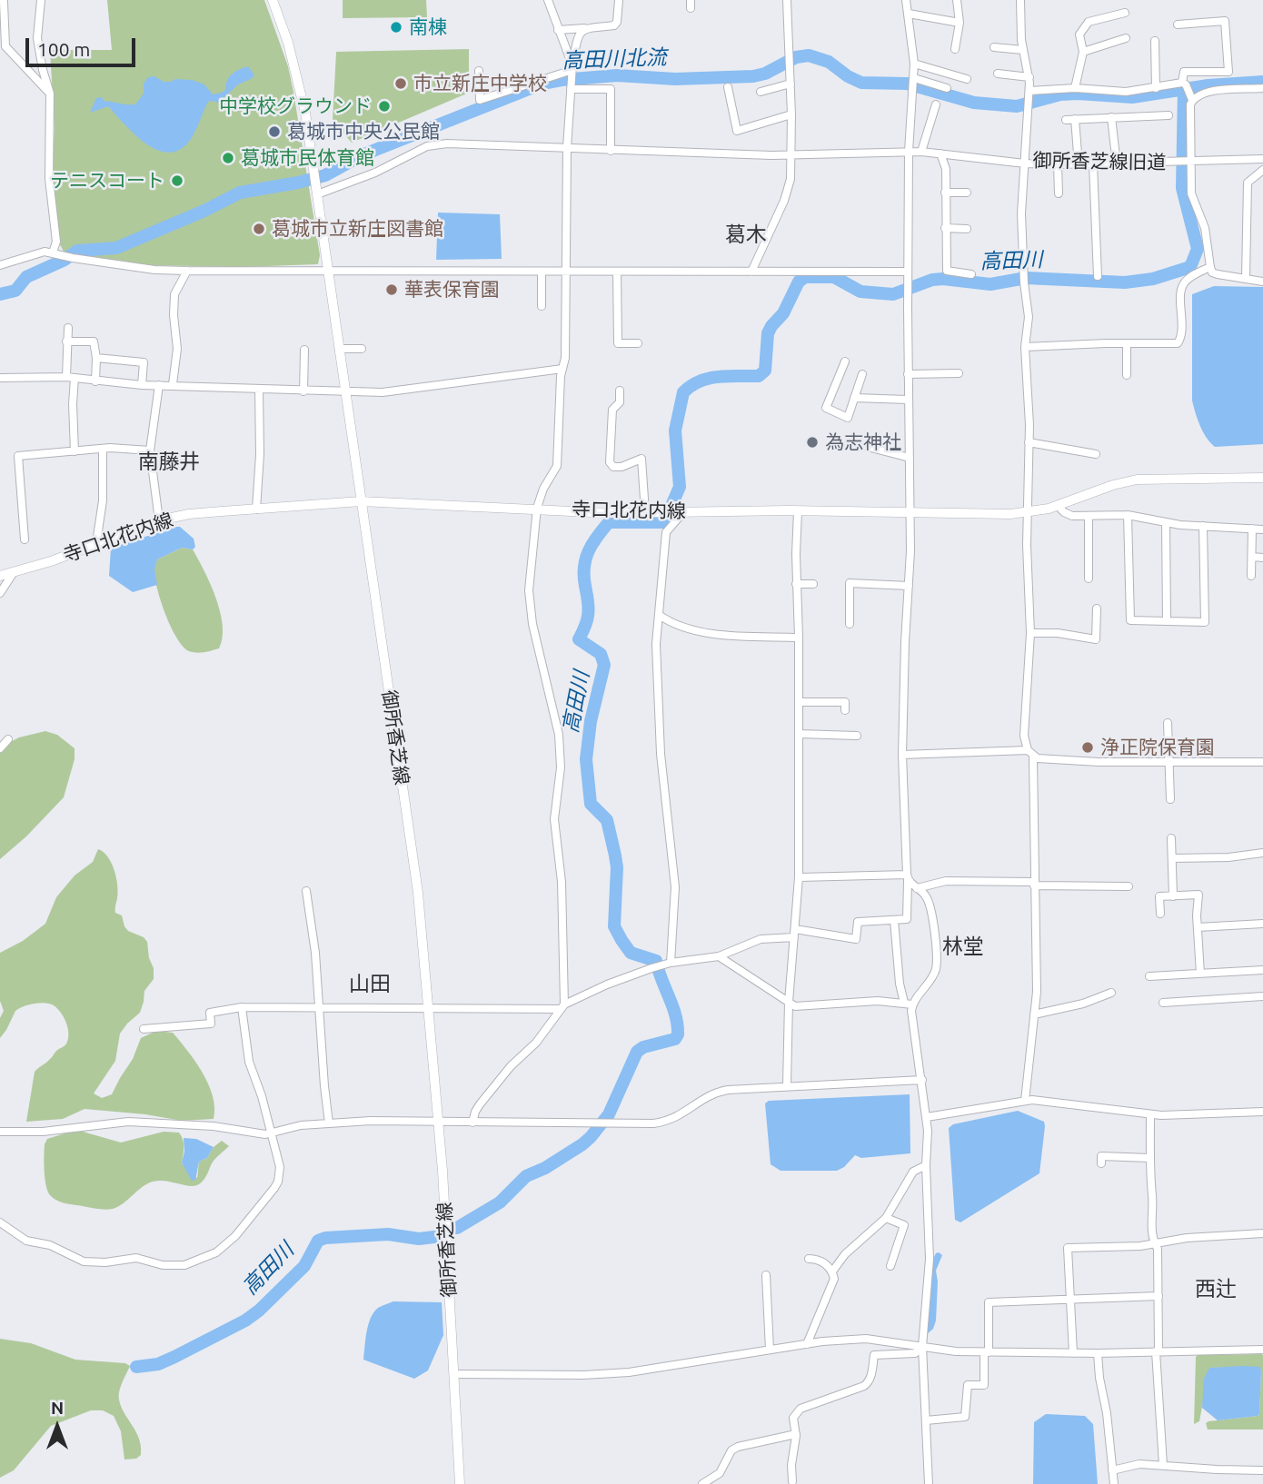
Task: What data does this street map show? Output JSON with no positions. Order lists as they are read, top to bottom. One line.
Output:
{"streets":{"main road":["寺口北花内線","御所香芝線"],"street":["御所香芝線旧道"]},"crossings":[["寺口北花内線","御所香芝線"]],"districts":["葛木","南藤井","林堂","山田","西辻"],"water":["高田川北流","高田川"],"places":["南棟","市立新庄中学校","中学校グラウンド","葛城市中央公民館","葛城市民体育館","テニスコート","葛城市立新庄図書館","華表保育園","為志神社","浄正院保育園"],"scale_bar":"100 m","north":"top"}
